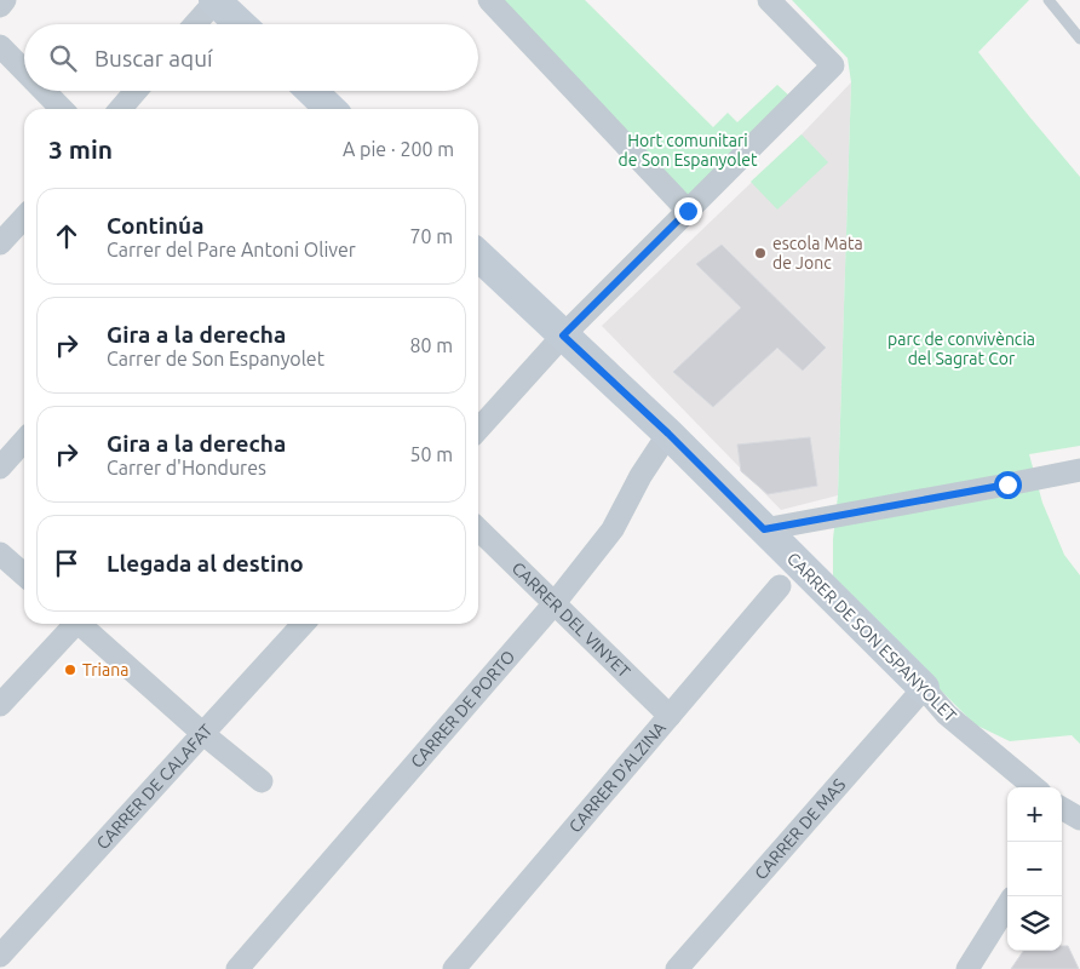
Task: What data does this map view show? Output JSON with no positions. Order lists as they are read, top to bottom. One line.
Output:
{"streets":{"street":["CARRER DEL VINYET","CARRER DE SON ESPANYOLET","CARRER DE PORTO","CARRER D'ALZINA","CARRER DE CALAFAT","CARRER DE MAS"]},"crossings":[["CARRER DEL VINYET","CARRER DE PORTO"],["CARRER DEL VINYET","CARRER D'ALZINA"],["CARRER DE SON ESPANYOLET","CARRER DE PORTO"],["CARRER DE SON ESPANYOLET","CARRER DE MAS"]],"parks":["Hort comunitari de Son Espanyolet","parc de convivència del Sagrat Cor"],"places":["escola Mata de Jonc","Triana"],"page":{"search":"Buscar aquí","heading":["3 min","A pie · 200 m"],"list":[["Continúa","Carrer del Pare Antoni Oliver","70 m"],["Gira a la derecha","Carrer de Son Espanyolet","80 m"],["Gira a la derecha","Carrer d'Hondures","50 m"],"Llegada al destino"],"map_buttons":["+","−"]}}
